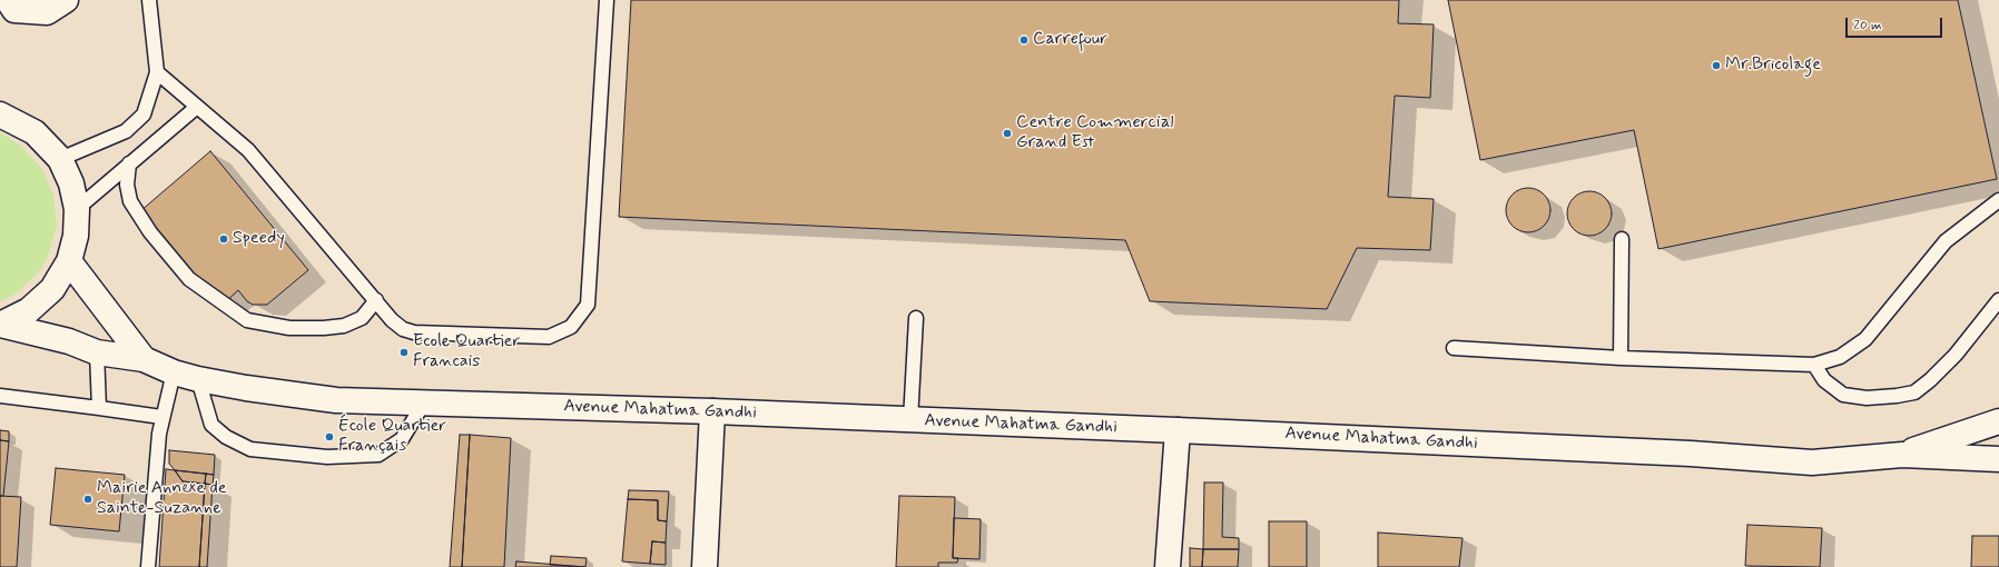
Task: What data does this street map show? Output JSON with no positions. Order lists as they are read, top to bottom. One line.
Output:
{"streets":{"main road":["Avenue Mahatma Gandhi"]},"places":["Carrefour","Mr.Bricolage","Centre Commercial Grand Est","Speedy","Ecole Quartier Francais","École Quartier Français","Mairie Annexe de Sainte-Suzanne"],"scale_bar":"20 m"}
